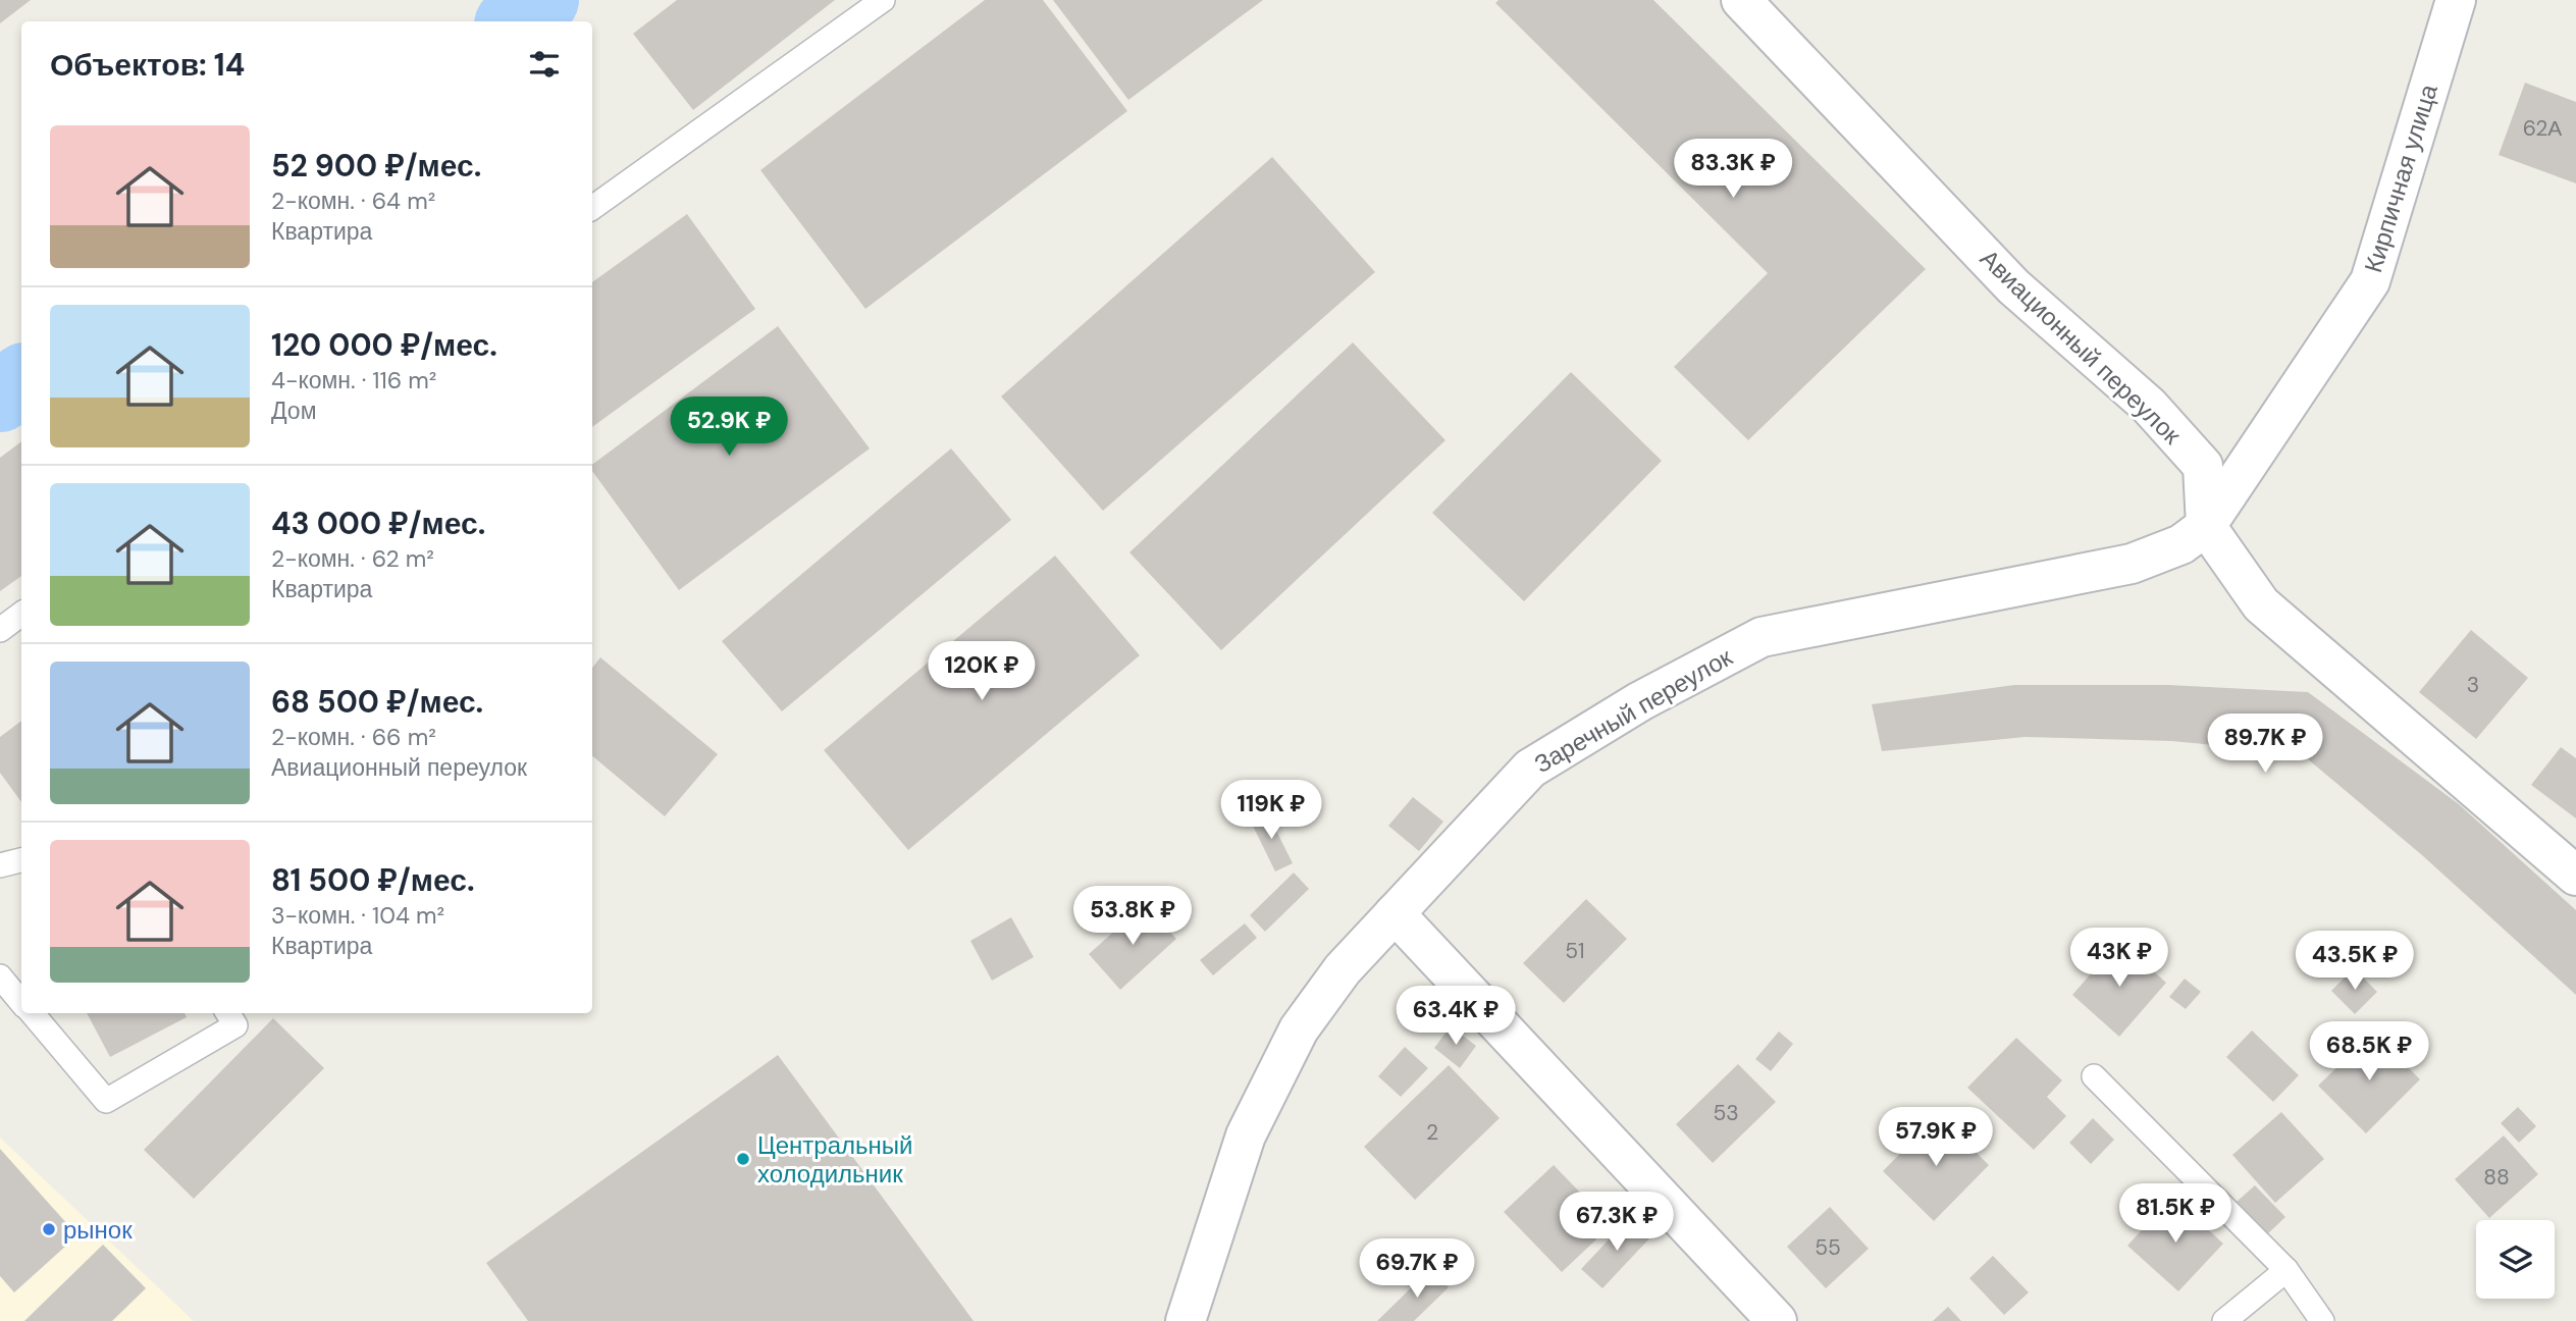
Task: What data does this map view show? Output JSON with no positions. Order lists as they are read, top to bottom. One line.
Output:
{"streets":{"street":["Кирпичная улица","Авиационный переулок","Заречный переулок"]},"crossings":[["Кирпичная улица","Авиационный переулок"],["Кирпичная улица","Заречный переулок"],["Авиационный переулок","Заречный переулок"]],"places":["Центральный холодильник","рынок"],"house_numbers":["62А","3","51","53","2","88","55"],"page":{"heading":"Объектов: 14","list":[{"name":"52 900 ₽/мес.","note":"2-комн. · 64 m² · Квартира"},{"name":"120 000 ₽/мес.","note":"4-комн. · 116 m² · Дом"},{"name":"43 000 ₽/мес.","note":"2-комн. · 62 m² · Квартира"},{"name":"68 500 ₽/мес.","note":"2-комн. · 66 m² · Авиационный переулок"},{"name":"81 500 ₽/мес.","note":"3-комн. · 104 m² · Квартира"}],"price":["83.3K ₽","52.9K ₽","120K ₽","89.7K ₽","119K ₽","53.8K ₽","43K ₽","43.5K ₽","63.4K ₽","68.5K ₽","57.9K ₽","81.5K ₽","67.3K ₽","69.7K ₽"]}}
